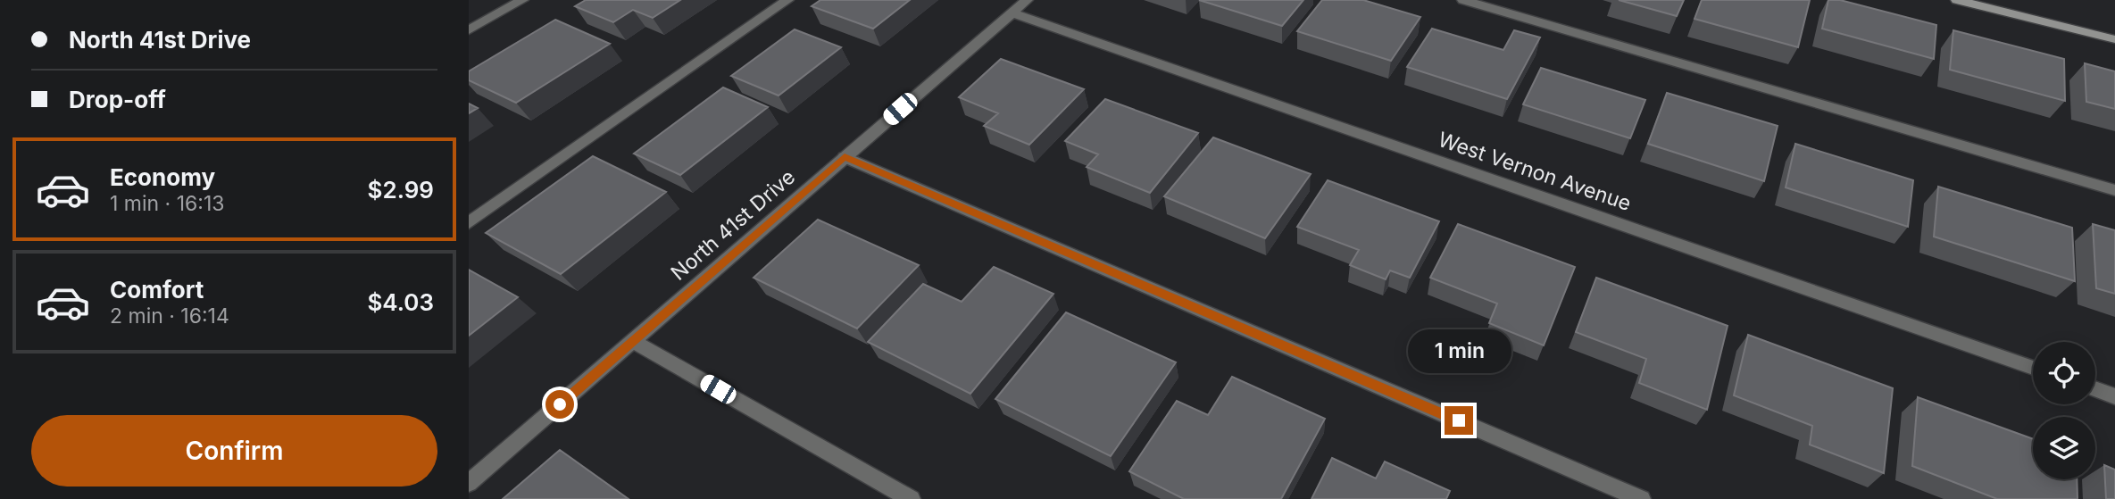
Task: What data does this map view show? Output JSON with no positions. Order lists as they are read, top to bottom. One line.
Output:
{"streets":{"street":["West Vernon Avenue","North 41st Drive"]},"crossings":[["West Vernon Avenue","North 41st Drive"]],"page":{"banner":["North 41st Drive","Drop-off"],"list":[{"name":"Economy","note":"1 min · 16:13","value":"$2.99"},{"name":"Comfort","note":"2 min · 16:14","value":"$4.03"}],"bubble":"1 min","buttons":"Confirm"}}
